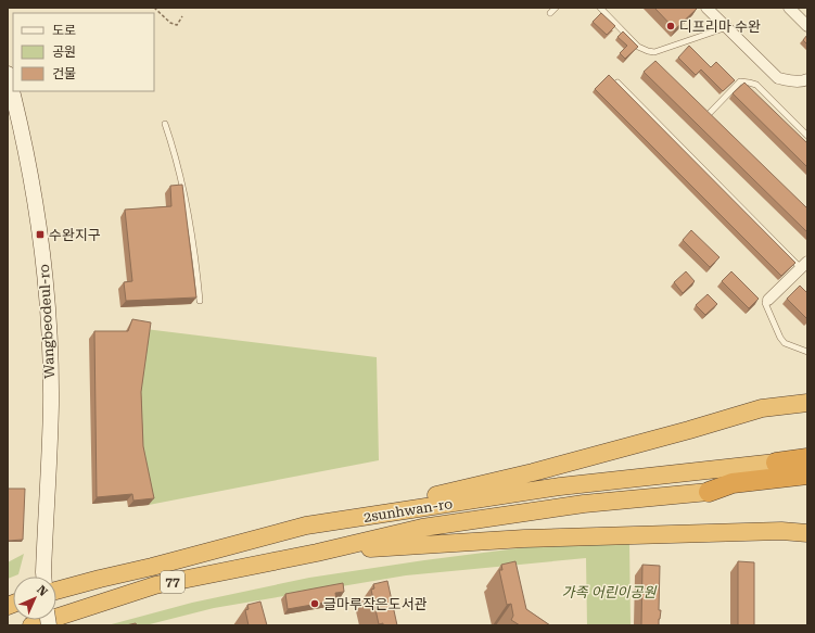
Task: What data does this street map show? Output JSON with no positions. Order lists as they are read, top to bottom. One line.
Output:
{"streets":{"highway":["2sunhwan-ro","77"],"main road":["Wangbeodeul-ro"]},"parks":["가족 어린이공원"],"places":{"other":["디프리마 수완","글마루작은도서관"],"transit":["수완지구"]},"legend":["도로","공원","건물"],"north":"top right"}
